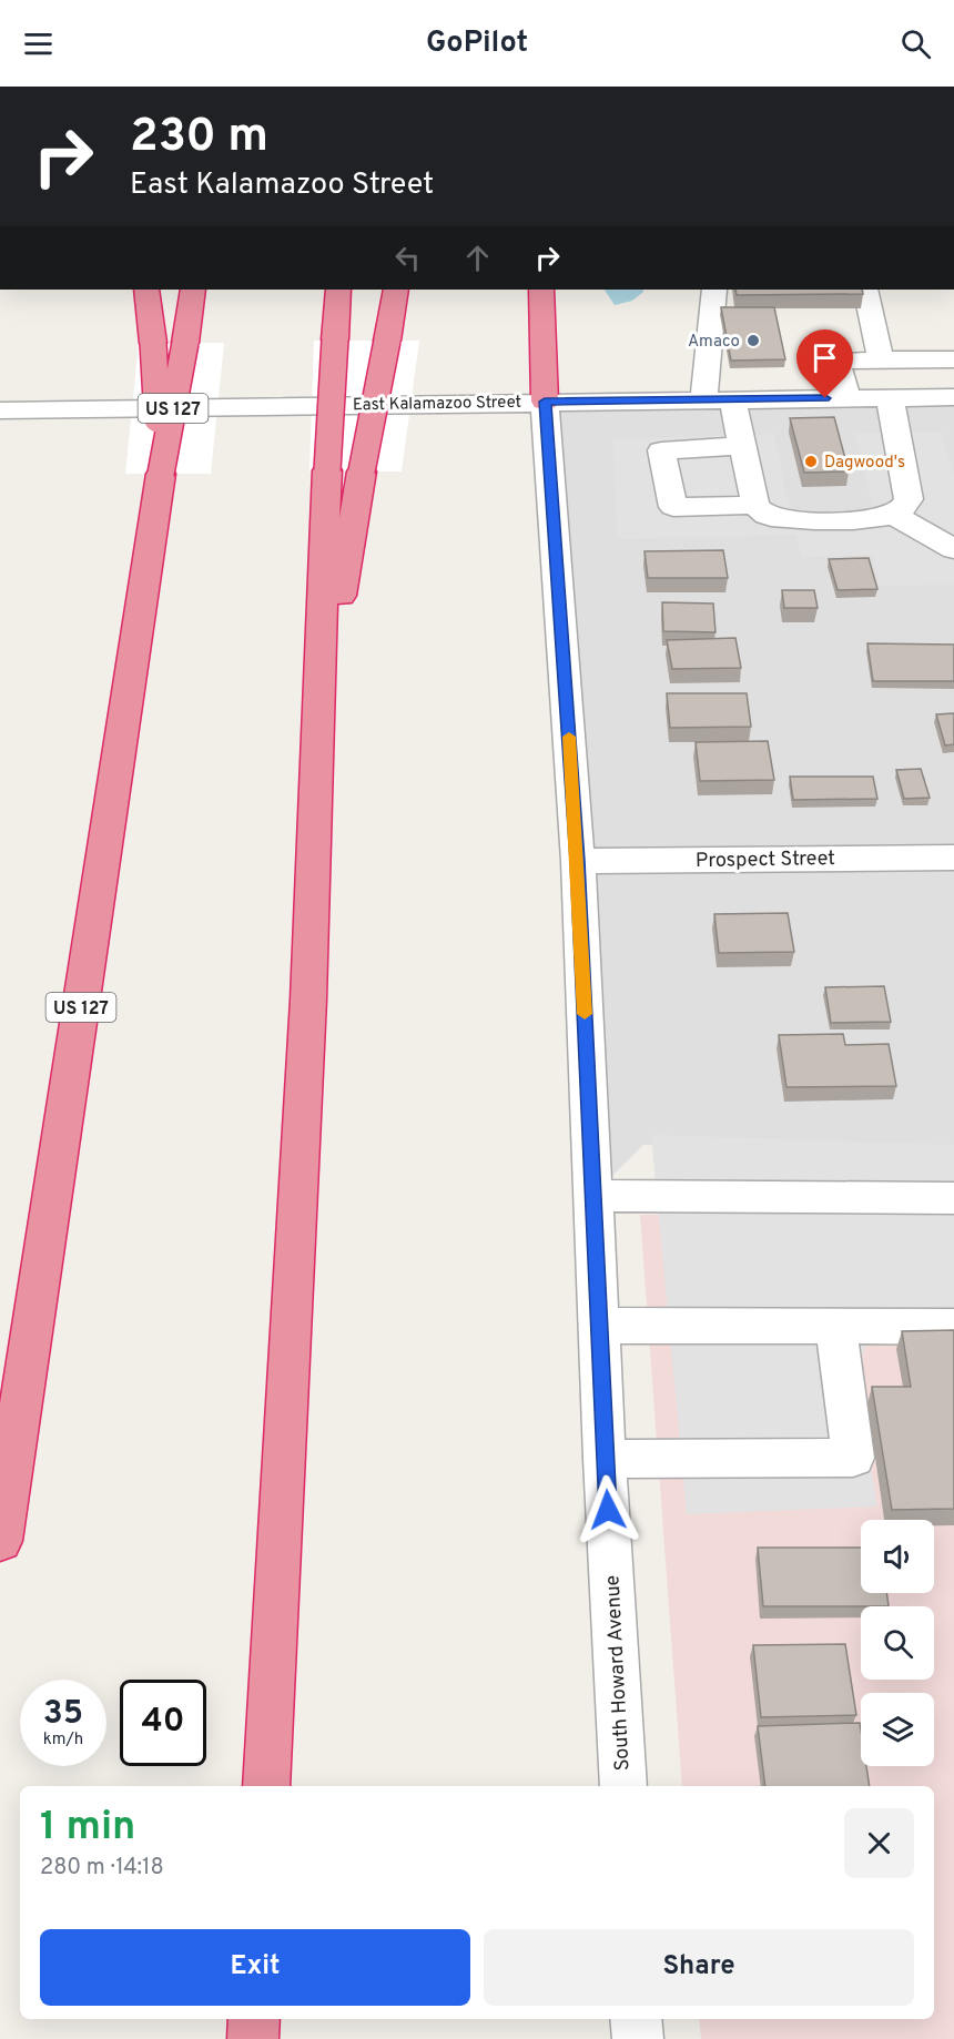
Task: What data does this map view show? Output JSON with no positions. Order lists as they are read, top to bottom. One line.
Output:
{"streets":{"highway":["US 127"],"street":["East Kalamazoo Street","Prospect Street","South Howard Avenue"]},"crossings":[["East Kalamazoo Street","South Howard Avenue"],["Prospect Street","South Howard Avenue"]],"places":["Amaco","Dagwood's"],"page":{"header":"GoPilot","turn":["230 m","East Kalamazoo Street"],"speed":"35 km/h","limit":"40","heading":["1 min","280 m · 14:18"],"buttons":["Exit","Share"]}}
